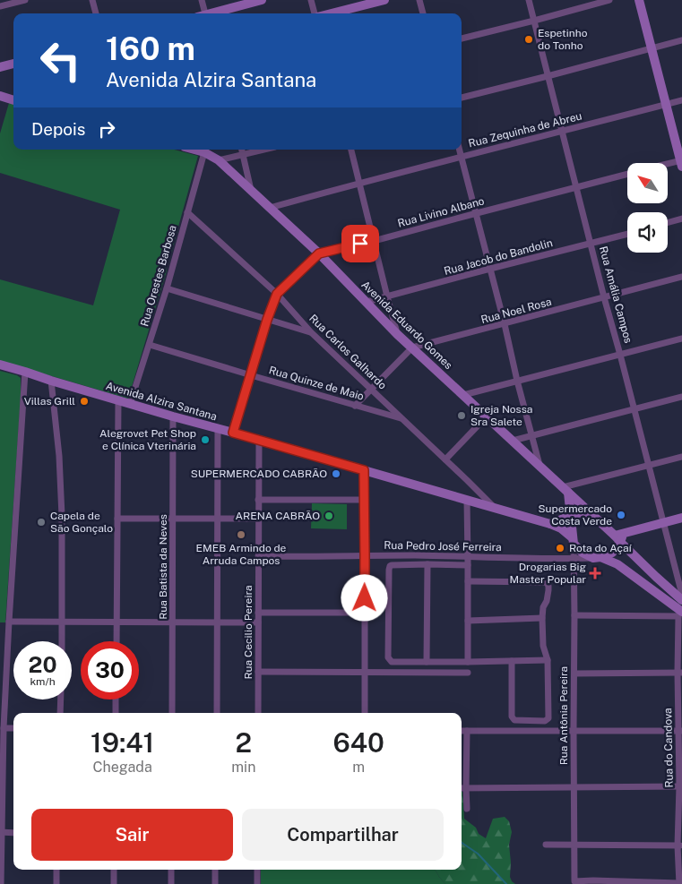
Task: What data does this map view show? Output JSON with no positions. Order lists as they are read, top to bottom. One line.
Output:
{"streets":{"main road":["Avenida Eduardo Gomes","Avenida Alzira Santana"],"street":["Rua Zequinha de Abreu","Rua Livino Albano","Rua Jacob do Bandolin","Rua Orestes Barbosa","Rua Amália Campos","Rua Noel Rosa","Rua Carlos Galhardo","Rua Quinze de Maio","Rua Pedro José Ferreira","Rua Batista da Neves","Rua Cecilio Pereira","Rua Antônia Pereira","Rua do Candova"]},"crossings":[["Rua Zequinha de Abreu","Rua Amália Campos"],["Rua Zequinha de Abreu","Avenida Eduardo Gomes"],["Rua Livino Albano","Rua Amália Campos"],["Rua Livino Albano","Avenida Eduardo Gomes"],["Rua Jacob do Bandolin","Rua Amália Campos"],["Rua Jacob do Bandolin","Avenida Eduardo Gomes"],["Rua Orestes Barbosa","Avenida Eduardo Gomes"],["Rua Orestes Barbosa","Rua Carlos Galhardo"],["Rua Orestes Barbosa","Rua Quinze de Maio"],["Rua Orestes Barbosa","Avenida Alzira Santana"],["Rua Amália Campos","Rua Noel Rosa"],["Rua Noel Rosa","Avenida Eduardo Gomes"],["Avenida Eduardo Gomes","Avenida Alzira Santana"],["Avenida Eduardo Gomes","Rua Pedro José Ferreira"],["Avenida Eduardo Gomes","Rua Antônia Pereira"],["Rua Carlos Galhardo","Rua Quinze de Maio"],["Rua Carlos Galhardo","Avenida Alzira Santana"],["Avenida Alzira Santana","Rua Pedro José Ferreira"],["Avenida Alzira Santana","Rua Batista da Neves"],["Avenida Alzira Santana","Rua Cecilio Pereira"],["Avenida Alzira Santana","Rua Antônia Pereira"],["Rua Pedro José Ferreira","Rua Cecilio Pereira"],["Rua Pedro José Ferreira","Rua Antônia Pereira"]],"places":{"other":["Espetinho do Tonho","Villas Grill","Igreja Nossa Sra Salete","Alegrovet Pet Shop e Clínica Vterinária","SUPERMERCADO CABRÃO","Supermercado Costa Verde","ARENA CABRÃO","Capela de São Gonçalo","EMEB Armindo de Arruda Campos","Rota do Açaí"],"health":["Drogarias Big Master Popular"]},"north":"top left","page":{"turn":["160 m","Avenida Alzira Santana"],"then":"Depois","speed":"20 km/h","limit":"30","eta":["19:41","Chegada","2","min","640","m"],"buttons":["Sair","Compartilhar"]}}
